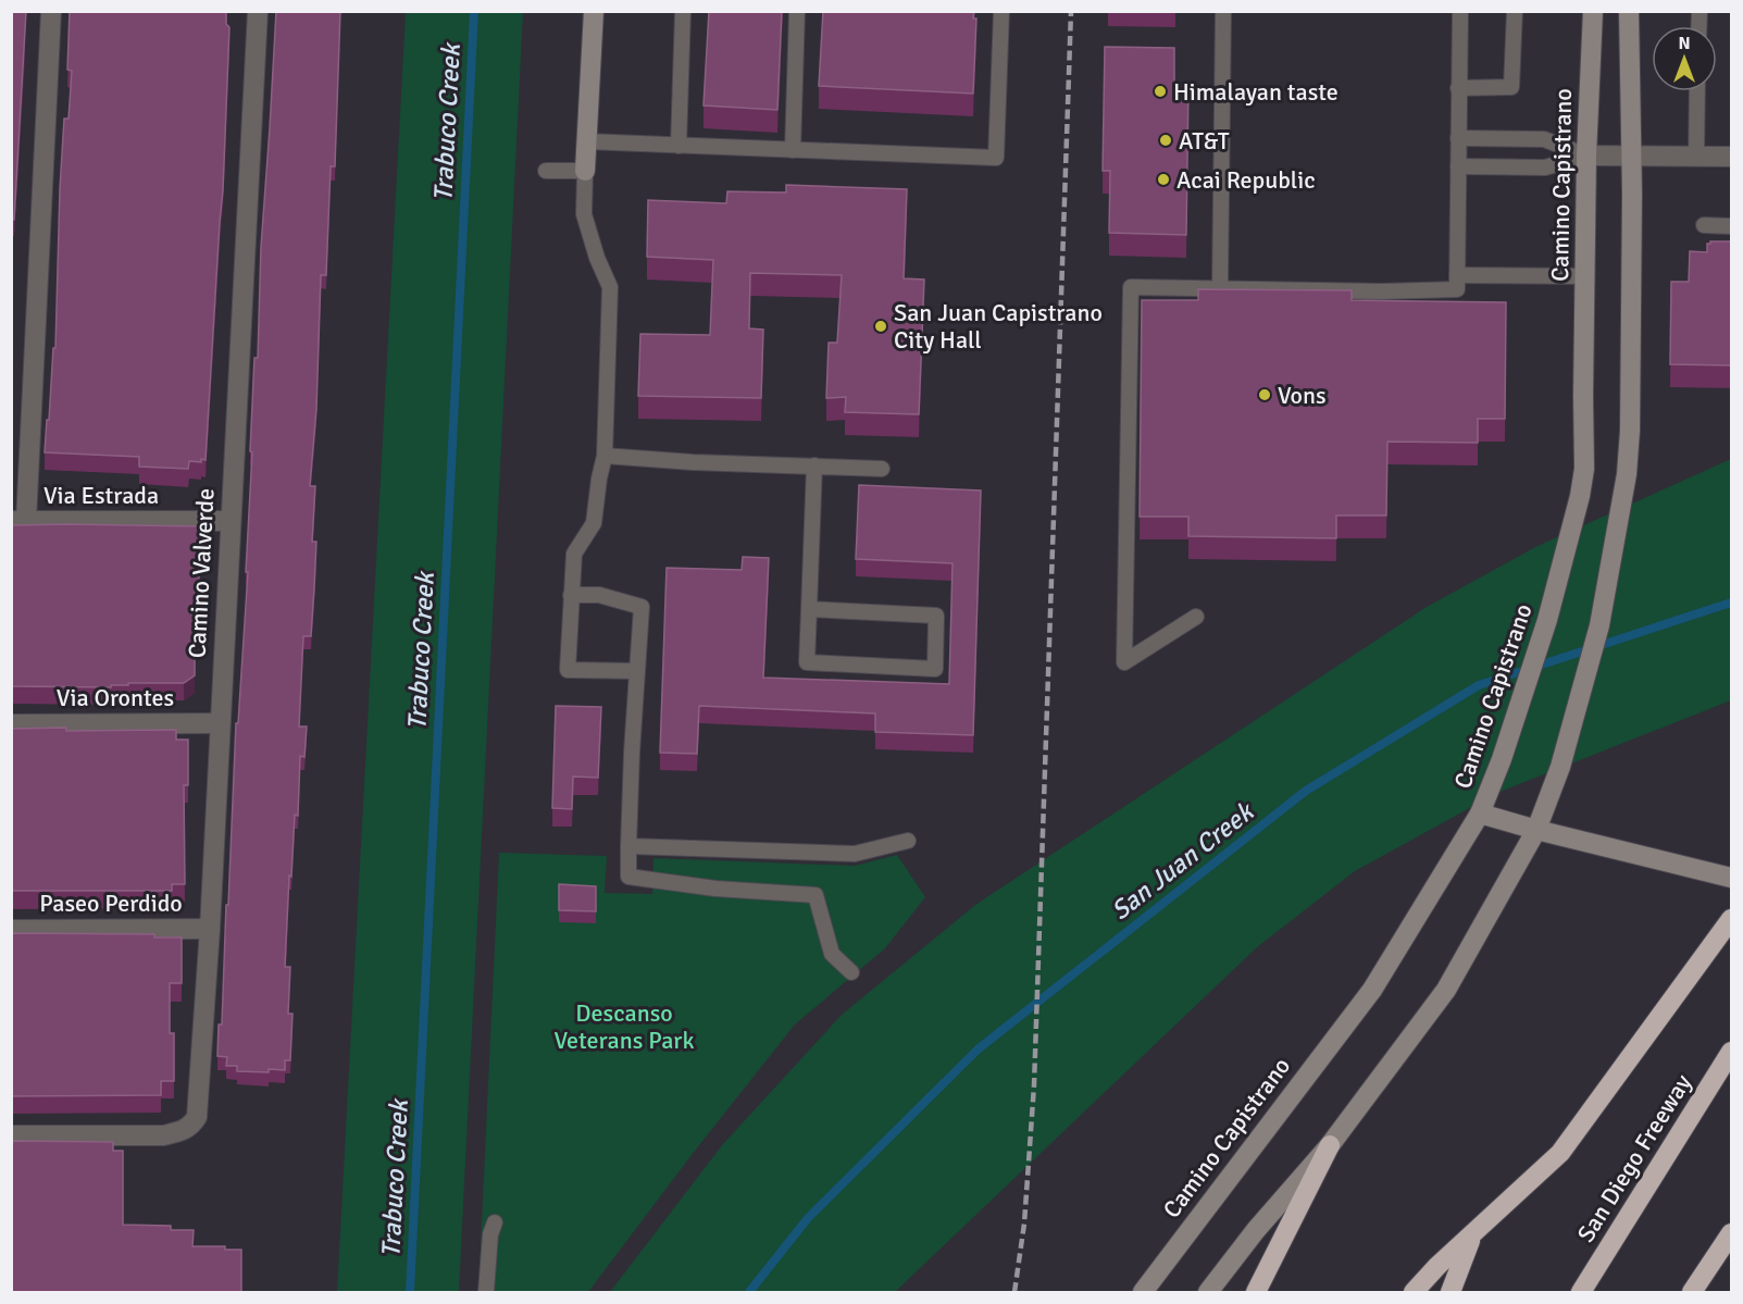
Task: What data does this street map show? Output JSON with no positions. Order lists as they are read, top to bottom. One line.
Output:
{"streets":{"highway":["San Diego Freeway"],"main road":["Camino Capistrano"],"street":["Via Estrada","Camino Valverde","Via Orontes","Paseo Perdido"]},"crossings":[["Via Estrada","Camino Valverde"],["Camino Valverde","Via Orontes"],["Camino Valverde","Paseo Perdido"]],"water":["Trabuco Creek","San Juan Creek"],"parks":["Descanso Veterans Park"],"places":["Himalayan taste","AT&T","Acai Republic","San Juan Capistrano City Hall","Vons"],"north":"top"}
